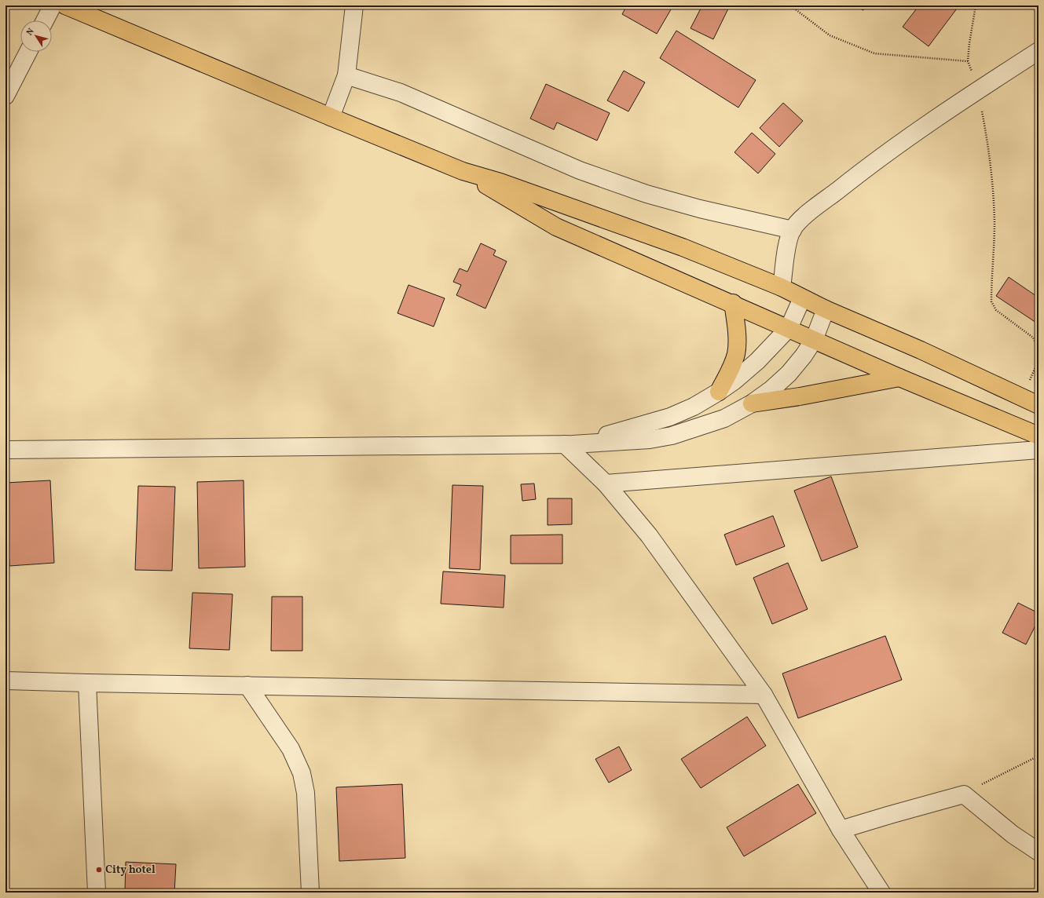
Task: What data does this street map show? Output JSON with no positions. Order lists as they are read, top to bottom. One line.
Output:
{"places":["City hotel"],"north":"top left"}
